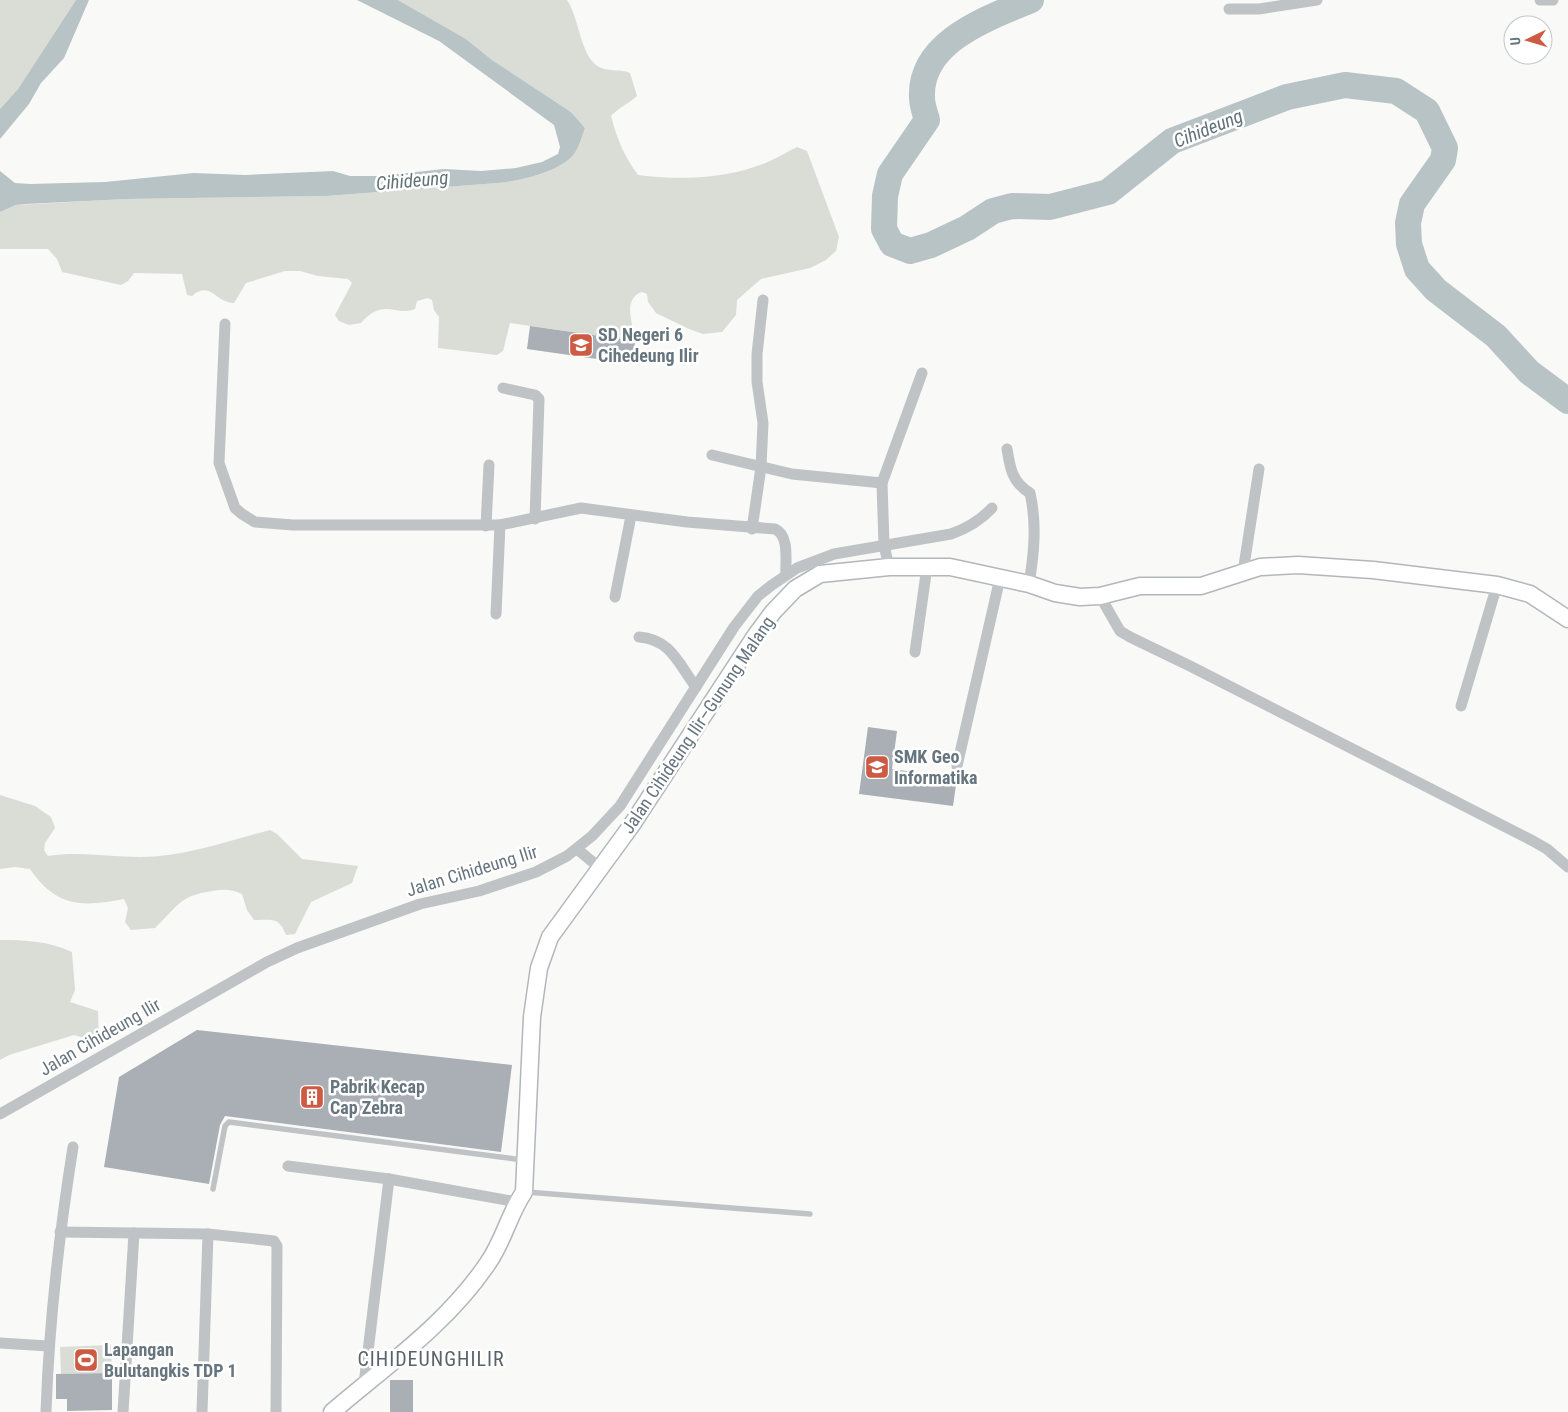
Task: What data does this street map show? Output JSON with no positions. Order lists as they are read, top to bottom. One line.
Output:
{"streets":{"main road":["Jalan Cihideung Ilir–Gunung Malang"],"street":["Jalan Cihideung Ilir"]},"crossings":[["Jalan Cihideung Ilir–Gunung Malang","Jalan Cihideung Ilir"]],"districts":["CIHIDEUNGHILIR"],"water":["Cihideung"],"places":{"school or university":["SD Negeri 6 Cihedeung Ilir","SMK Geo Informatika"],"building":["Pabrik Kecap Cap Zebra"],"sports":["Lapangan Bulutangkis TDP 1"]},"north":"left"}
